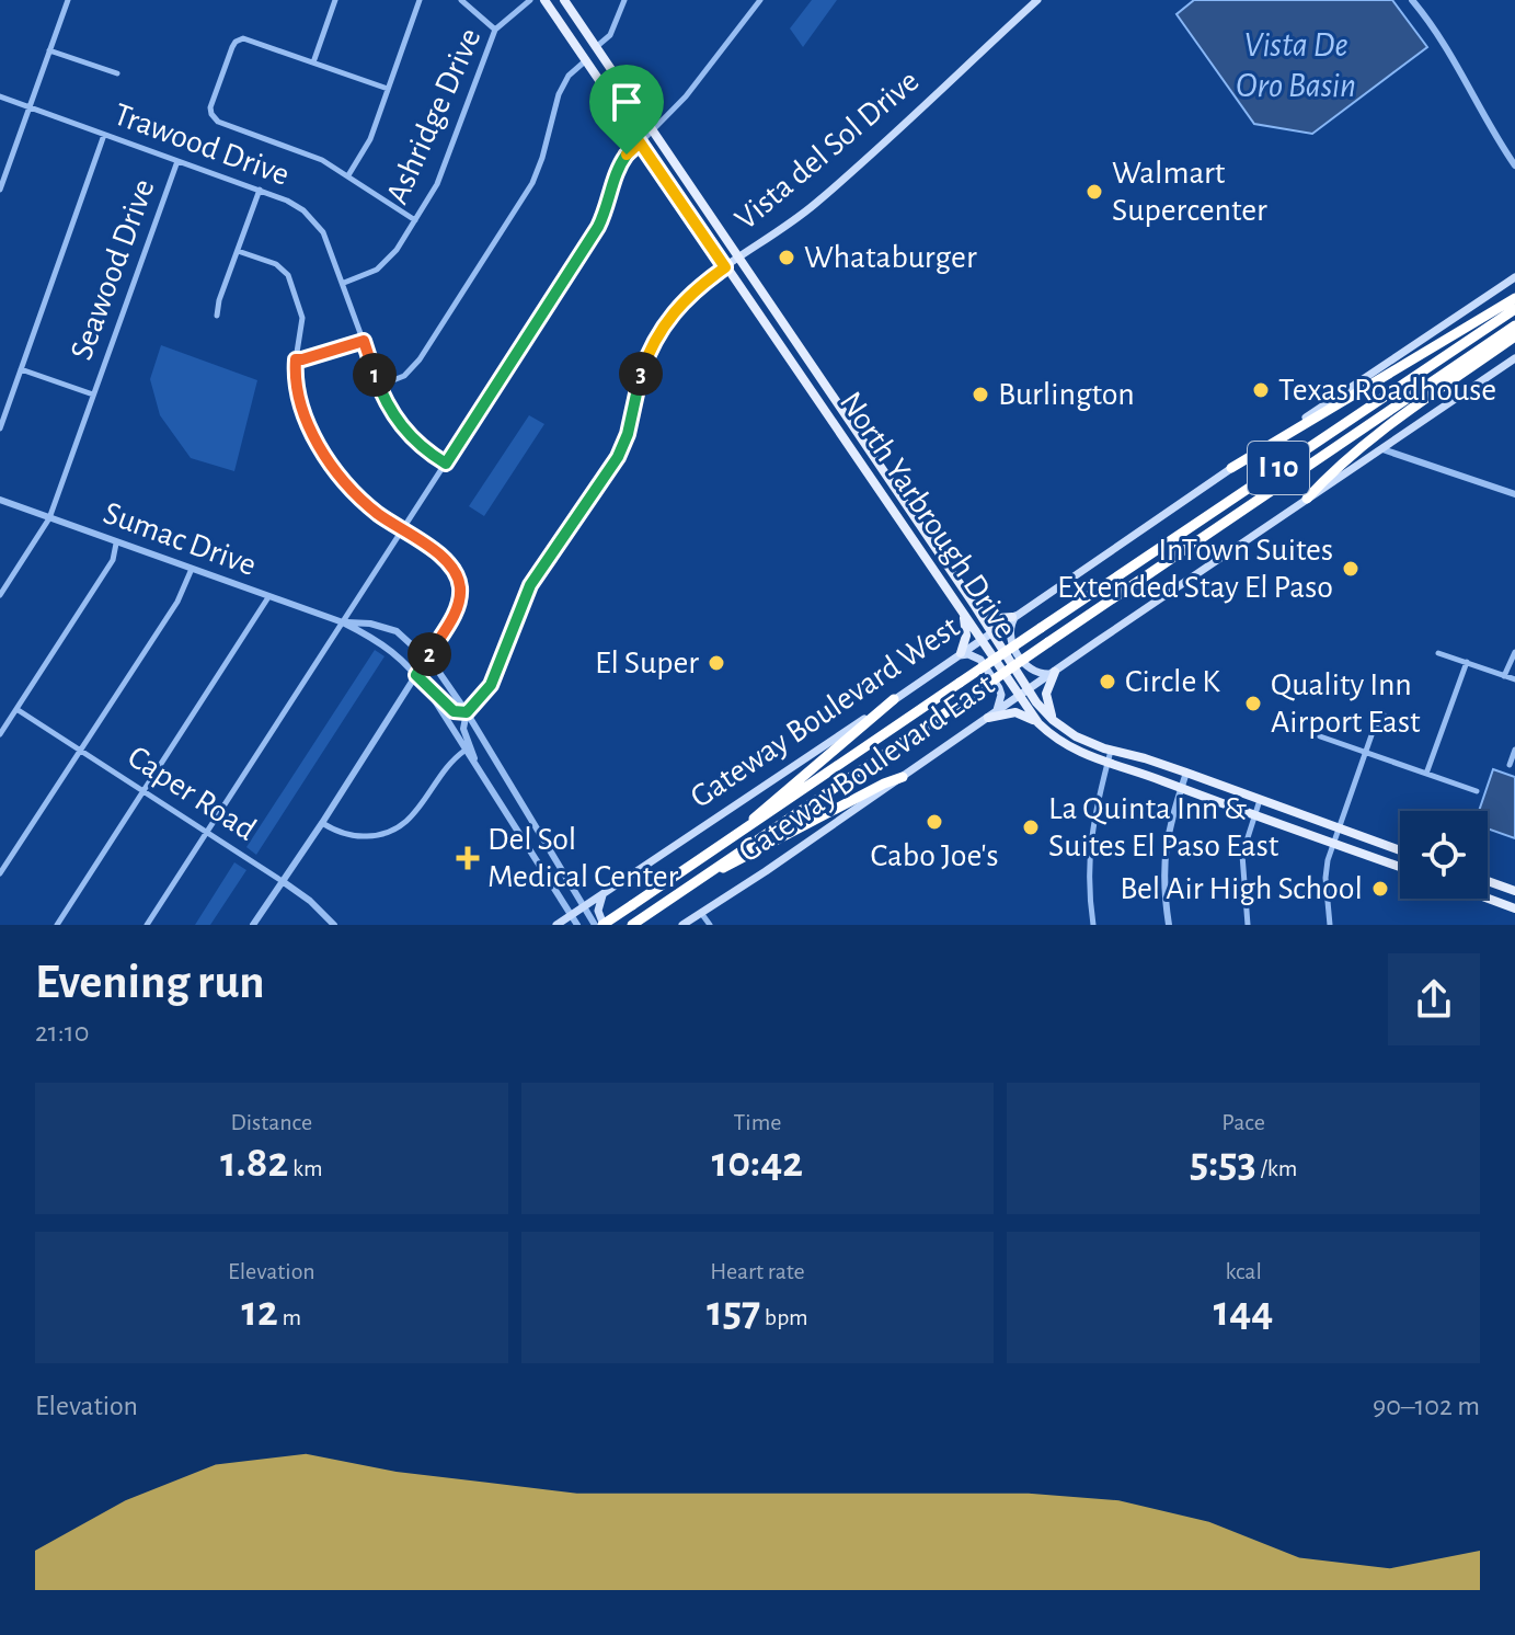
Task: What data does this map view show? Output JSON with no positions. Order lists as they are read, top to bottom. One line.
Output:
{"streets":{"highway":["I 10"],"main road":["Vista del Sol Drive","North Yarbrough Drive","Gateway Boulevard West","Gateway Boulevard East"],"street":["Ashridge Drive","Trawood Drive","Seawood Drive","Sumac Drive","Caper Road"]},"crossings":[["Ashridge Drive","Trawood Drive"],["Trawood Drive","Seawood Drive"],["Vista del Sol Drive","North Yarbrough Drive"],["Vista del Sol Drive","Sumac Drive"],["Seawood Drive","Sumac Drive"],["North Yarbrough Drive","Gateway Boulevard West"],["North Yarbrough Drive","Gateway Boulevard East"],["Sumac Drive","Gateway Boulevard West"]],"water":["Vista De Oro Basin"],"places":{"other":["Walmart Supercenter","Whataburger","Texas Roadhouse","Burlington","InTown Suites Extended Stay El Paso","El Super","Circle K","Quality Inn Airport East","Cabo Joe's","La Quinta Inn & Suites El Paso East","Bel Air High School"],"health":["Del Sol Medical Center"]},"page":{"pins":["3","1","2"],"heading":["Evening run","21:10"],"stats":[["Distance","1.82 km"],["Time","10:42"],["Pace","5:53 /km"],["Elevation","12 m"],["Heart rate","157 bpm"],["kcal","144"]],"chart":["Elevation","90–102 m"]}}
